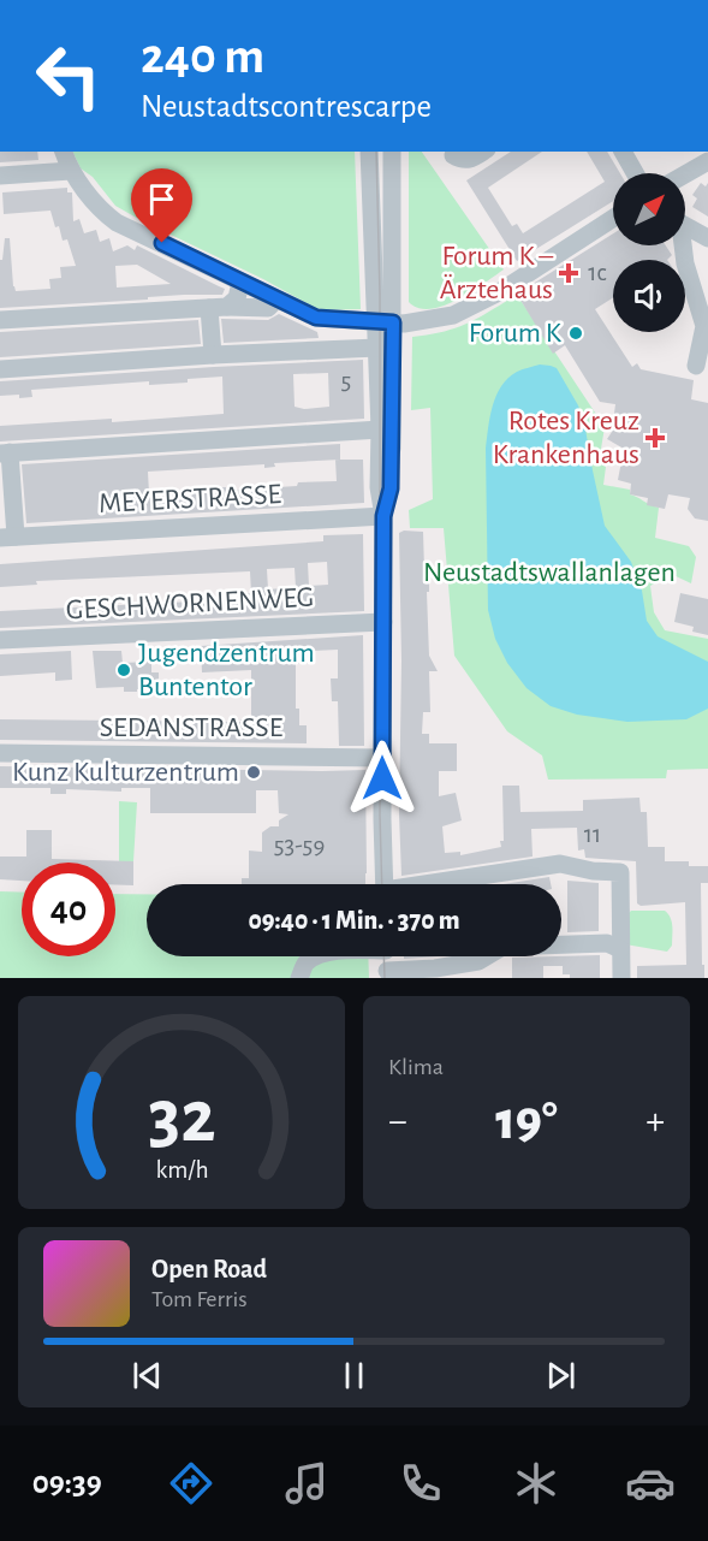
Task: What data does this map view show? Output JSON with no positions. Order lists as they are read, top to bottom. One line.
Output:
{"streets":{"street":["MEYERSTRASSE","GESCHWORNENWEG","SEDANSTRASSE"]},"parks":["Neustadtswallanlagen"],"places":{"health":["Forum K – Ärztehaus","Rotes Kreuz Krankenhaus"],"other":["Forum K","Jugendzentrum Buntentor","Kunz Kulturzentrum"]},"house_numbers":["1c","5","11","53-59"],"north":"top right","page":{"turn":["240 m","Neustadtscontrescarpe"],"limit":"40","trip":"09:40 · 1 Min. · 370 m","tile":"Klima","heat":["−","19°","+"],"song":["Open Road","Tom Ferris"],"tabs":"09:39","gauge":["32","km/h"]}}
